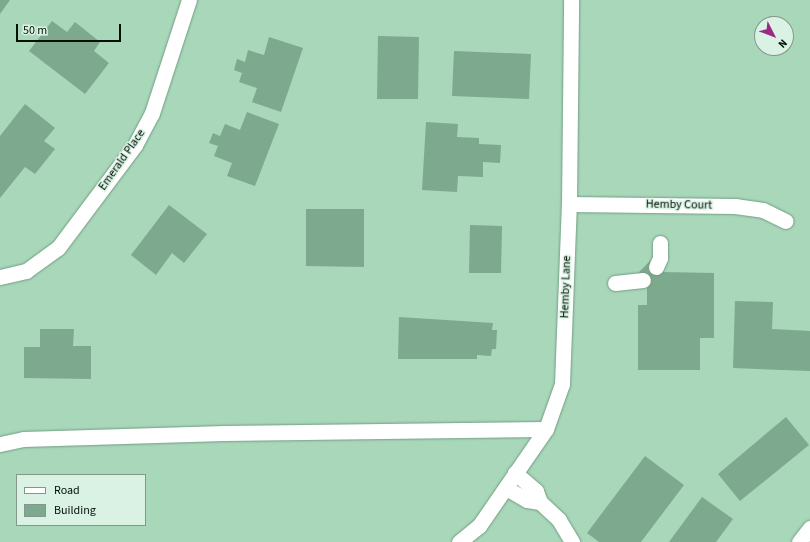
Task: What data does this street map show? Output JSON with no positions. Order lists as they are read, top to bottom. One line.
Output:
{"streets":{"street":["Emerald Place","Hemby Court","Hemby Lane"]},"crossings":[["Hemby Court","Hemby Lane"]],"legend":["Road","Building"],"scale_bar":"50 m","north":"bottom right"}
